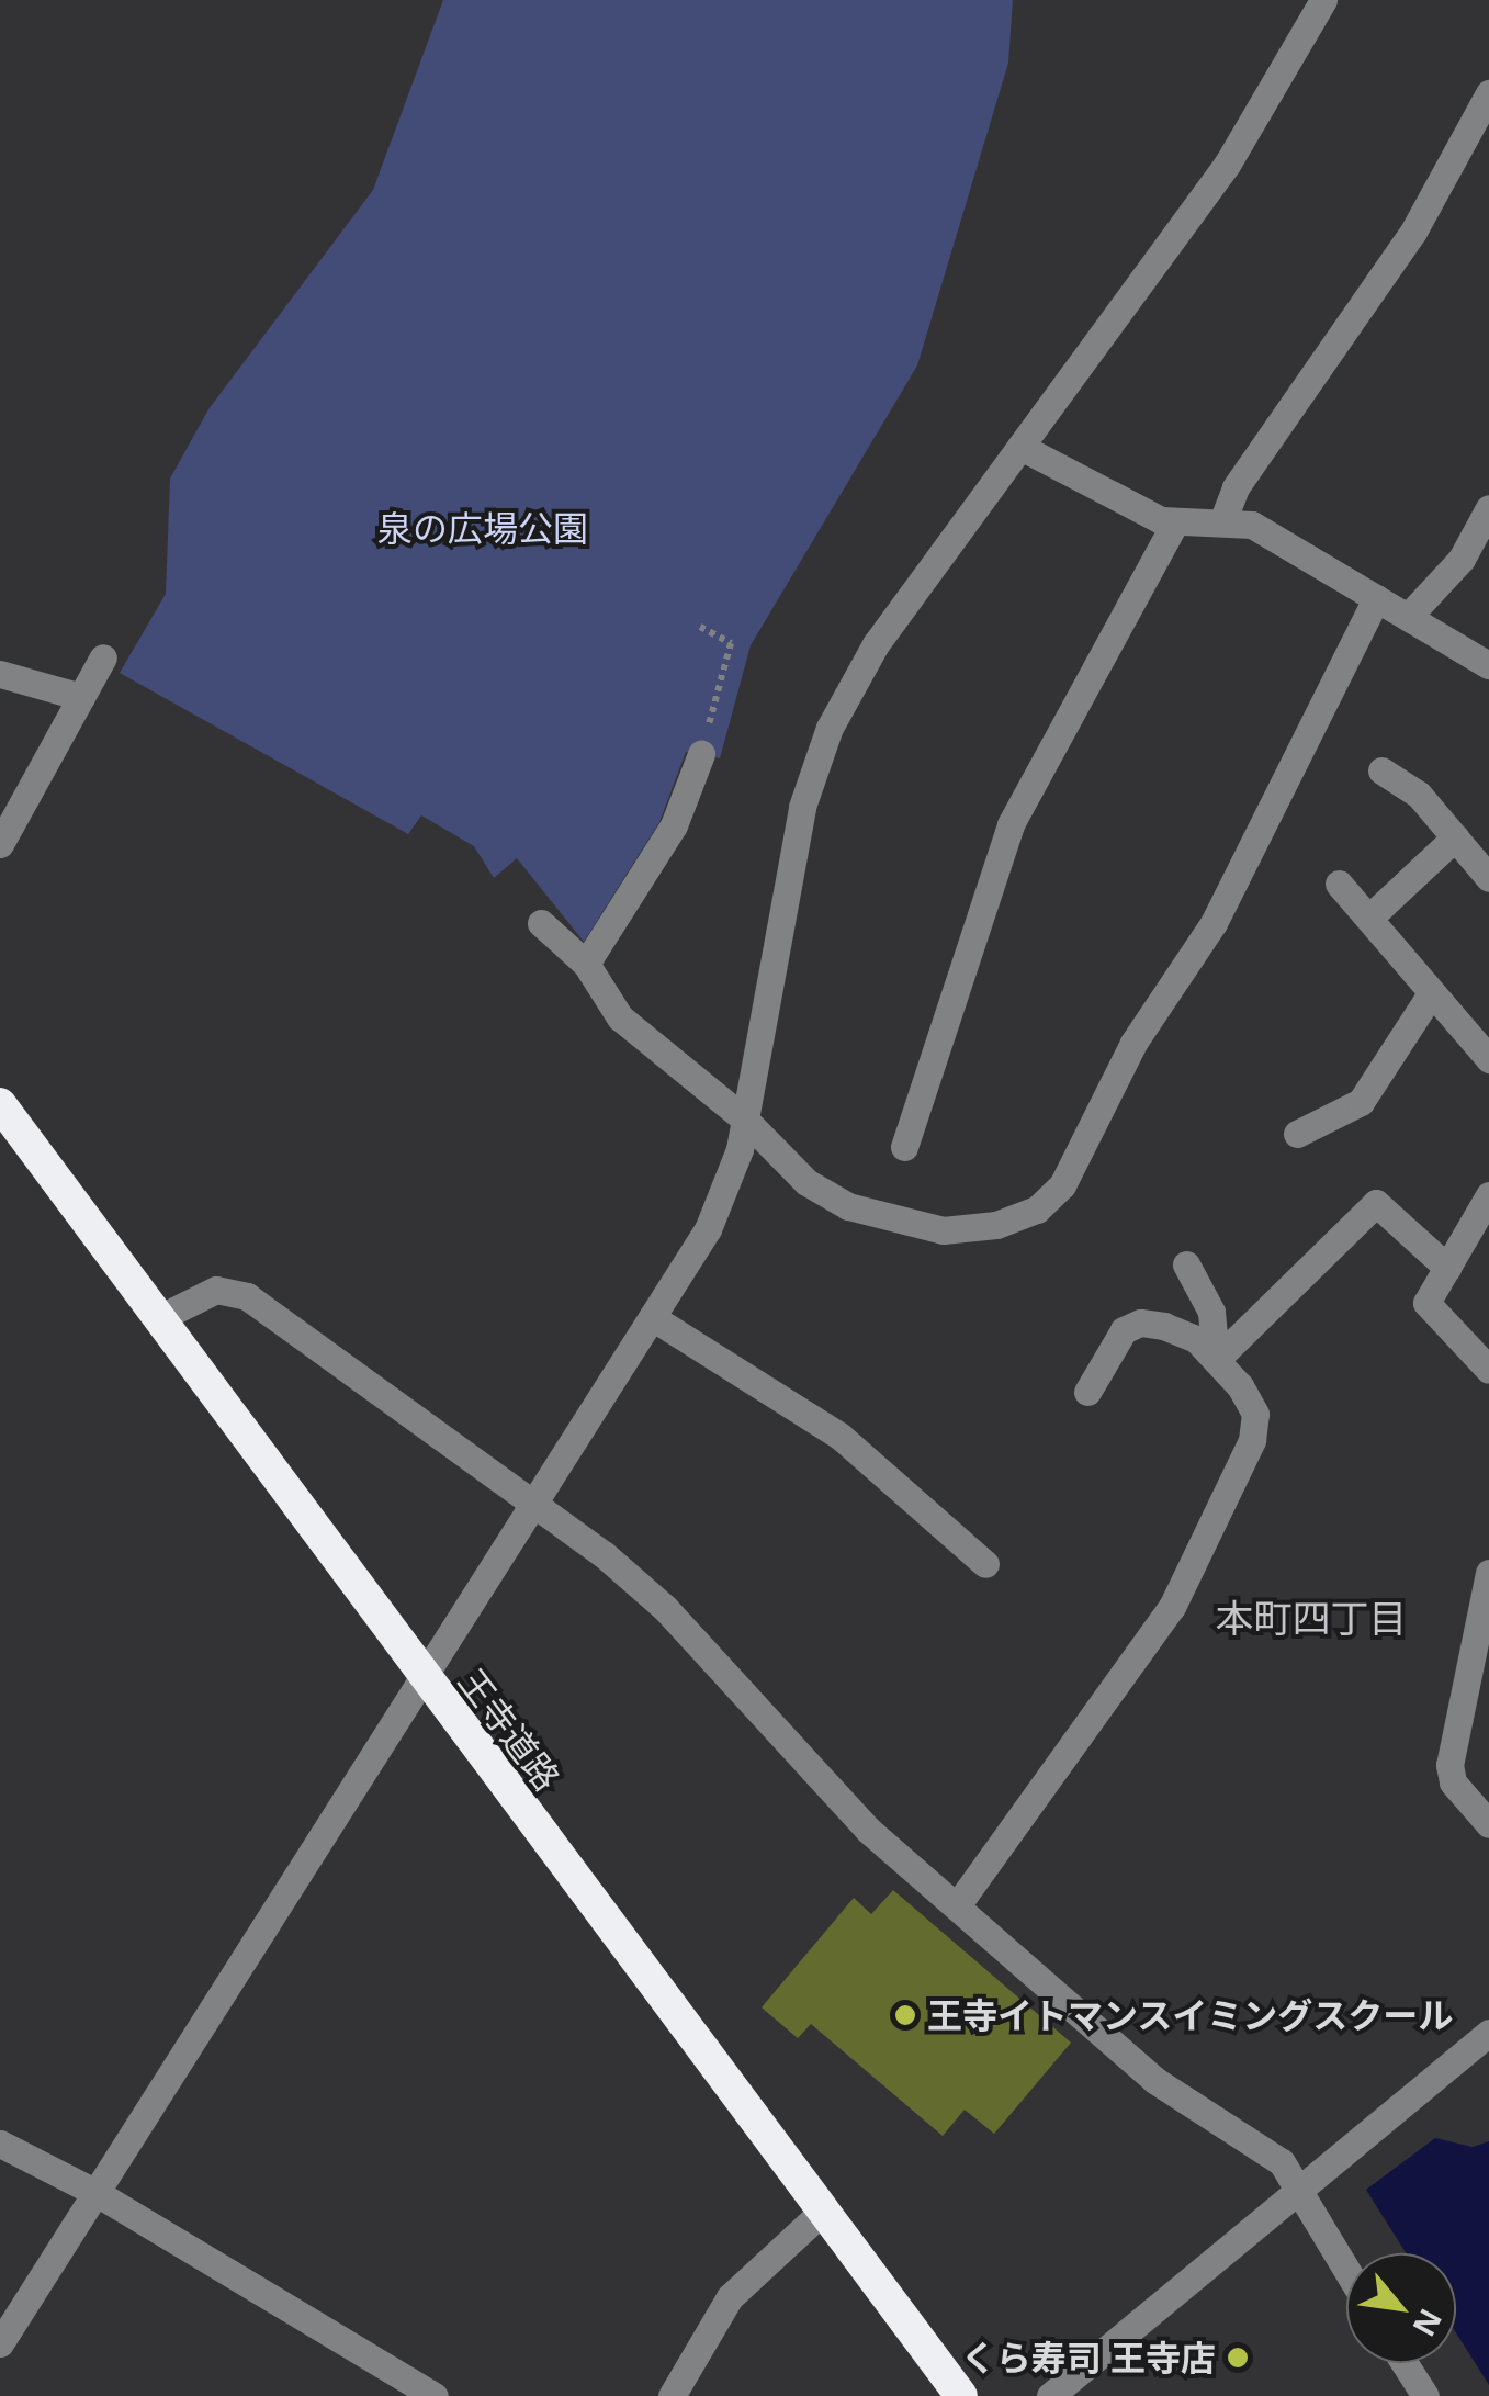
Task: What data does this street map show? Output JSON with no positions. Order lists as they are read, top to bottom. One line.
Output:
{"streets":{"highway":["王寺道路"]},"districts":["本町四丁目"],"parks":["泉の広場公園"],"places":["王寺イトマンスイミングスクール","くら寿司 王寺店"],"north":"bottom right"}
